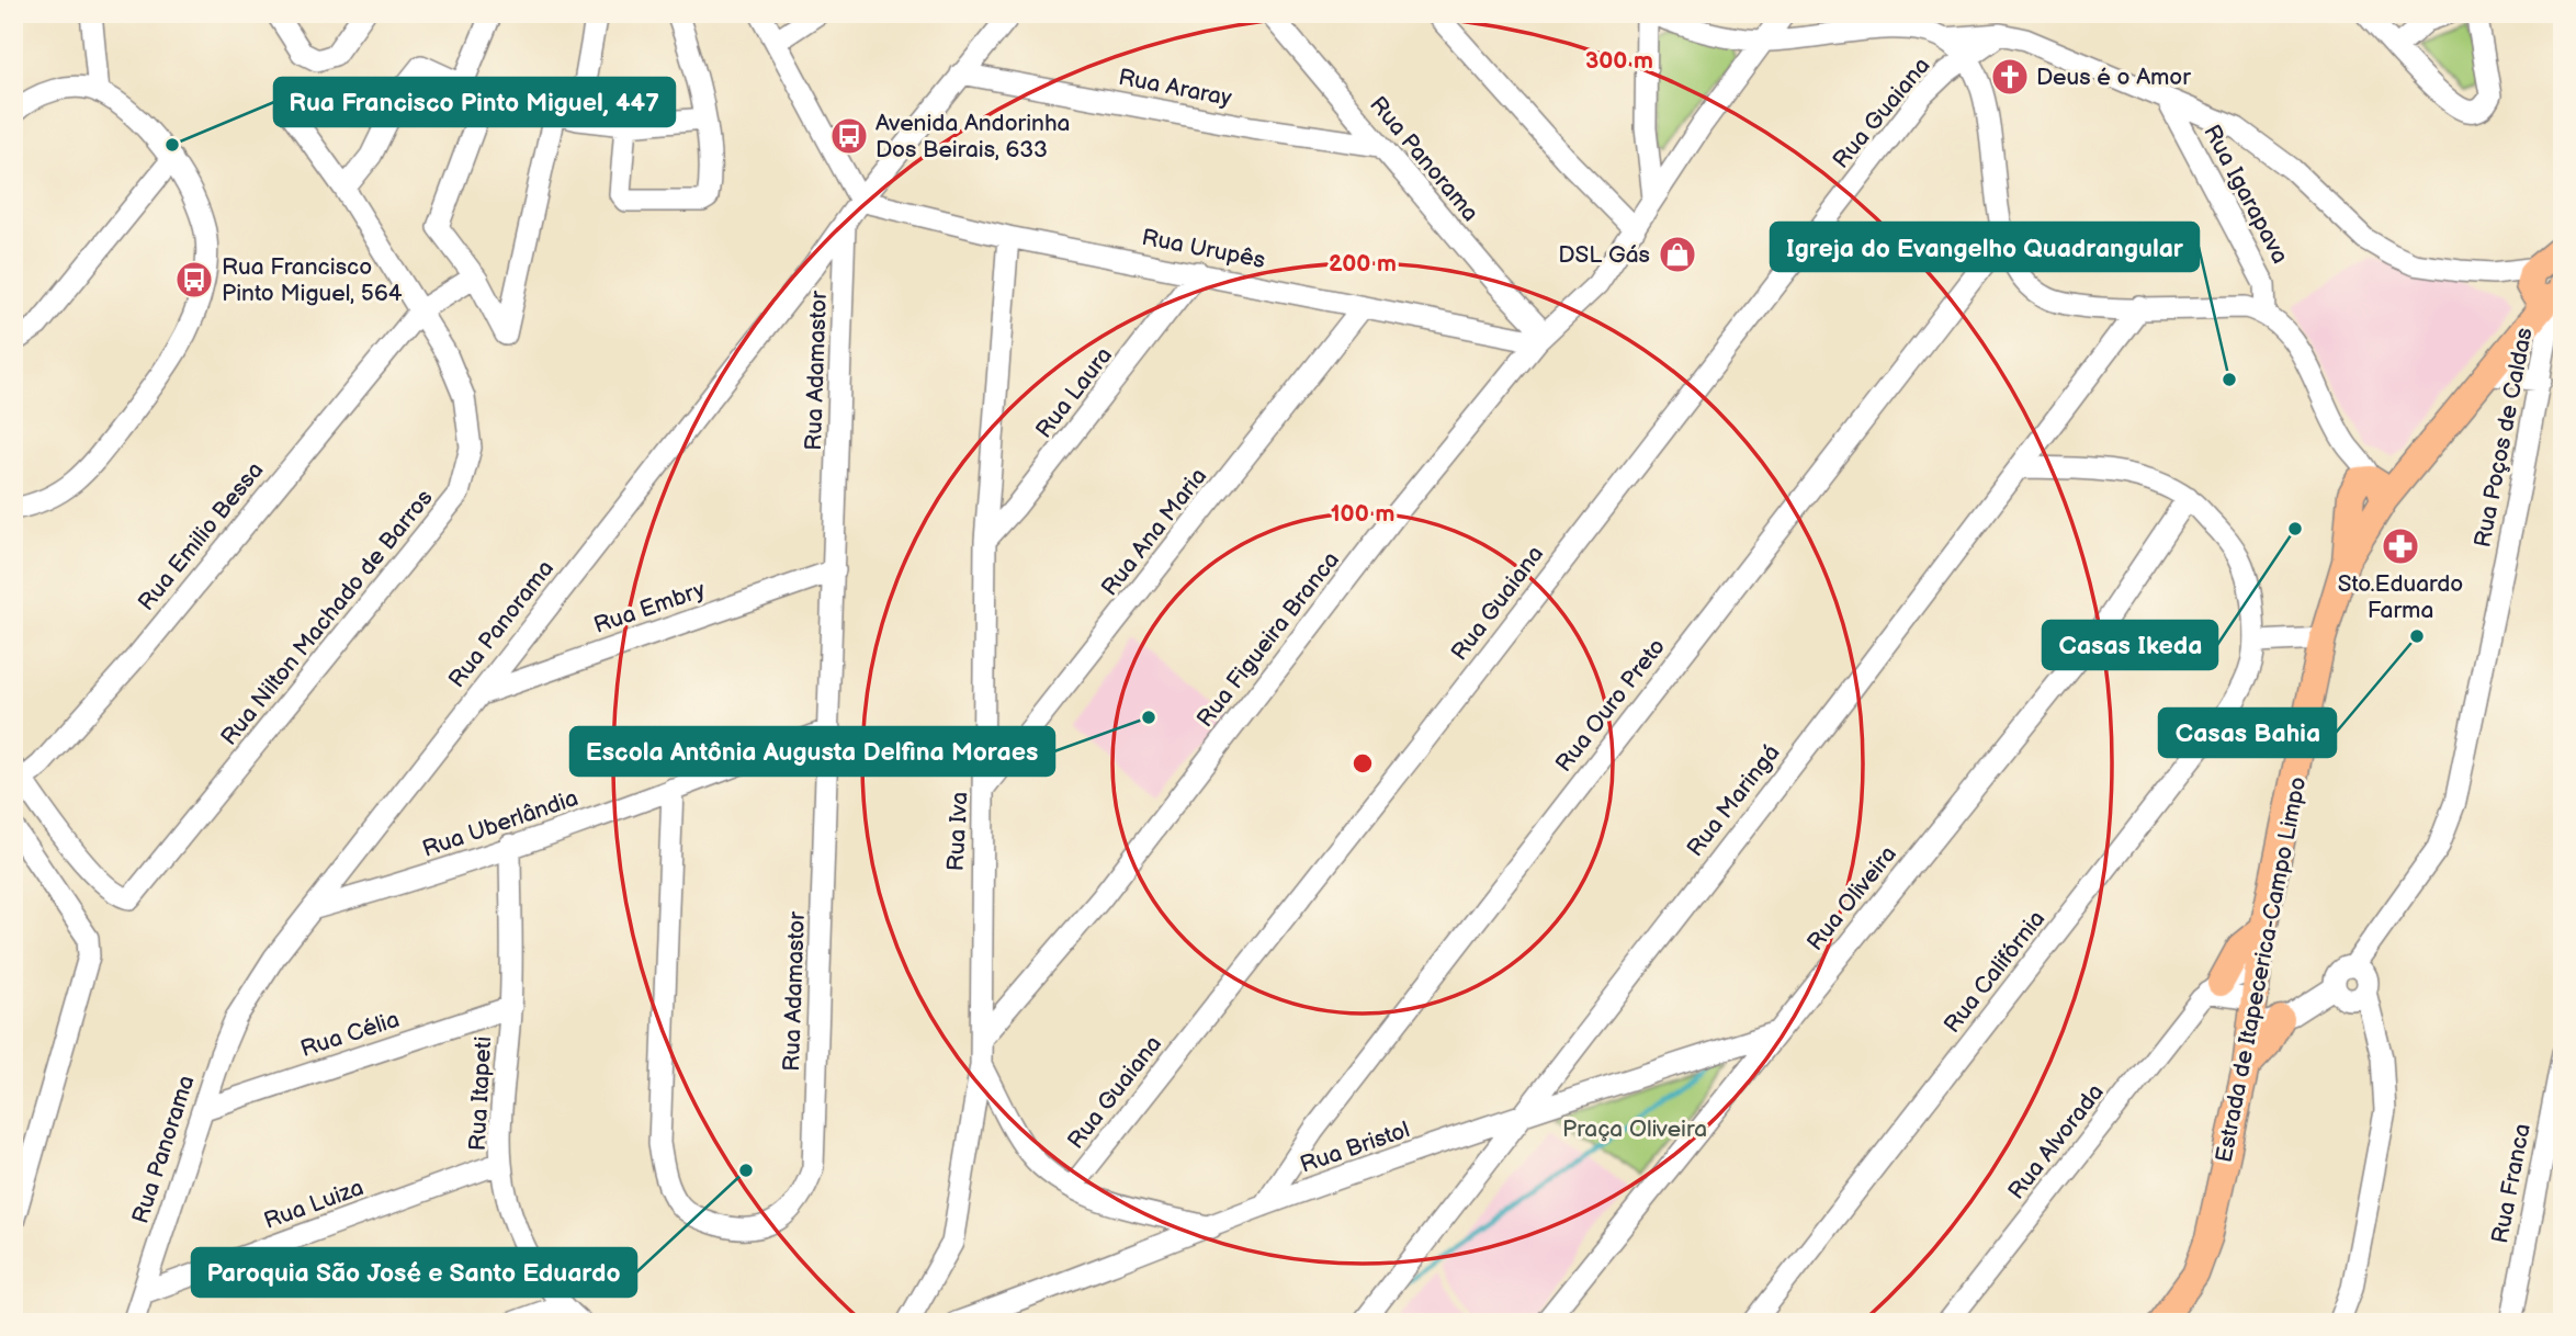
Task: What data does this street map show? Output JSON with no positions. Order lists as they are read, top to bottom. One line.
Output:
{"streets":{"main road":["Estrada de Itapecerica-Campo Limpo"],"street":["Rua Araray","Rua Guaiana","Rua Panorama","Rua Igarapava","Rua Urupês","Rua Adamastor","Rua Laura","Rua Poços de Caldas","Rua Ana Maria","Rua Emilio Bessa","Rua Embry","Rua Nilton Machado de Barros","Rua Figueira Branca","Rua Ouro Preto","Rua Maringá","Rua Uberlândia","Rua Iva","Rua Oliveira","Rua Califórnia","Rua Célia","Rua Itapeti","Rua Alvorada","Rua Bristol","Rua Franca","Rua Luiza"]},"crossings":[["Rua Araray","Rua Panorama"],["Rua Panorama","Rua Urupês"],["Rua Panorama","Rua Adamastor"],["Rua Panorama","Rua Embry"],["Rua Panorama","Rua Figueira Branca"],["Rua Panorama","Rua Uberlândia"],["Rua Panorama","Rua Célia"],["Rua Panorama","Rua Luiza"],["Rua Igarapava","Estrada de Itapecerica-Campo Limpo"],["Rua Urupês","Rua Laura"],["Rua Urupês","Rua Ana Maria"],["Rua Urupês","Rua Figueira Branca"],["Rua Urupês","Rua Iva"],["Rua Adamastor","Rua Embry"],["Rua Adamastor","Rua Uberlândia"],["Rua Laura","Rua Iva"],["Rua Ana Maria","Rua Iva"],["Rua Emilio Bessa","Rua Nilton Machado de Barros"],["Rua Figueira Branca","Rua Iva"],["Rua Ouro Preto","Rua Bristol"],["Rua Maringá","Rua Bristol"],["Rua Uberlândia","Rua Itapeti"],["Rua Oliveira","Rua Bristol"],["Estrada de Itapecerica-Campo Limpo","Rua Alvorada"],["Rua Célia","Rua Itapeti"],["Rua Itapeti","Rua Luiza"]],"parks":["Praça Oliveira"],"places":{"church":["Deus é o Amor"],"bus stop":["Avenida Andorinha Dos Beirais, 633","Rua Francisco Pinto Miguel, 564"],"other":["Rua Francisco Pinto Miguel, 447","Igreja do Evangelho Quadrangular","Casas Ikeda","Casas Bahia","Escola Antônia Augusta Delfina Moraes","Paroquia São José e Santo Eduardo"],"shop":["DSL Gás"],"pharmacy":["Sto.Eduardo Farma"]},"rings":["300 m","200 m","100 m"]}
